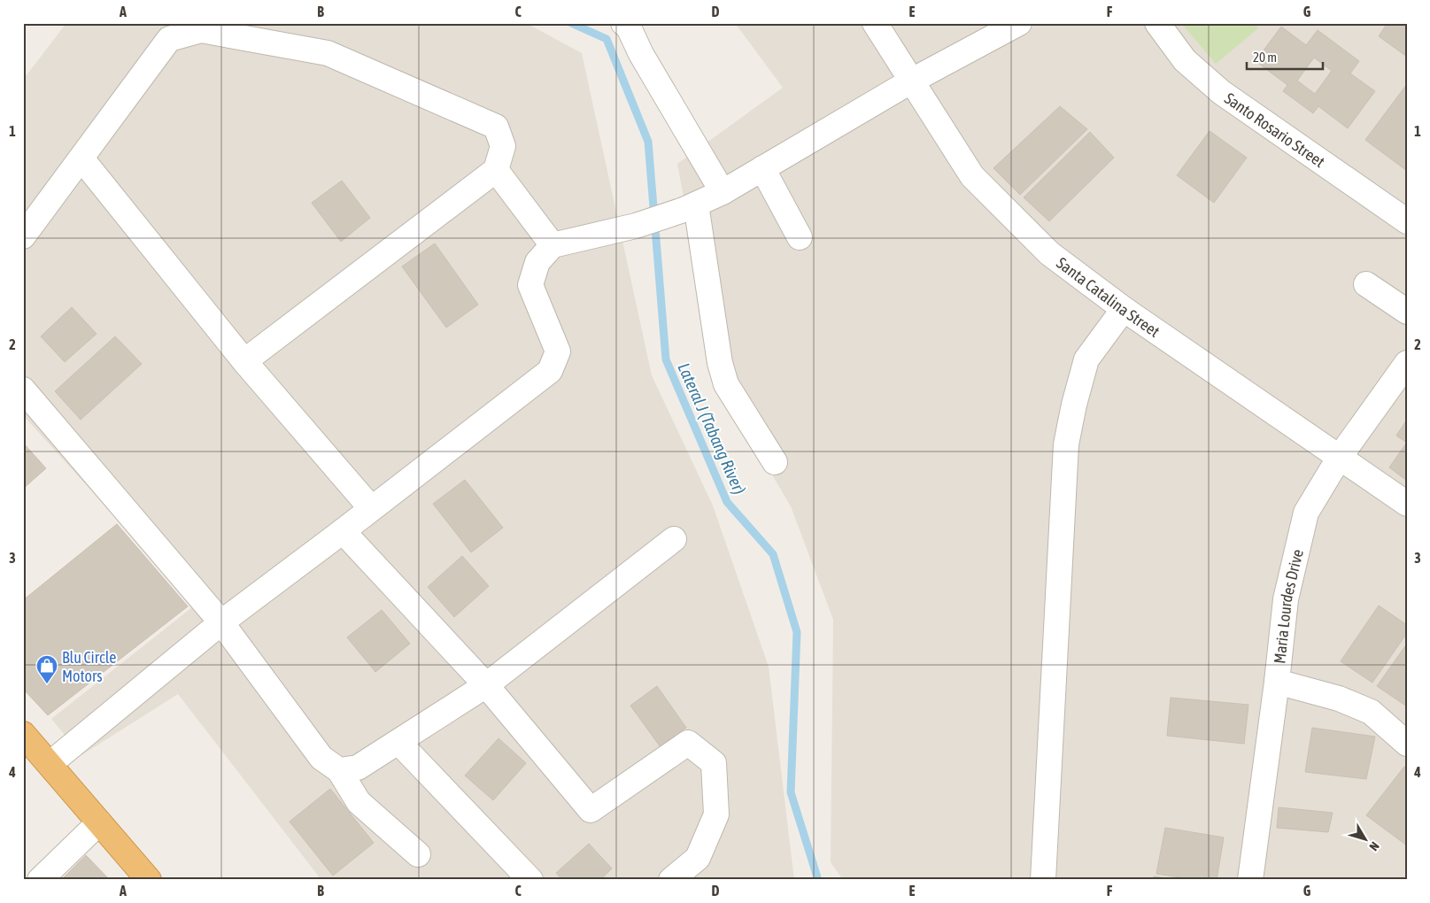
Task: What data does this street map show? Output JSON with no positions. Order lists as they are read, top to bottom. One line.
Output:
{"streets":{"street":["Santo Rosario Street","Santa Catalina Street","Maria Lourdes Drive"]},"crossings":[["Santa Catalina Street","Maria Lourdes Drive"]],"water":["Lateral J (Tabang River)"],"places":{"shop":["Blu Circle Motors"]},"scale_bar":"20 m","north":"bottom right","grid":{"columns":["A","B","C","D","E","F","G"],"rows":["1","2","3","4"]}}
